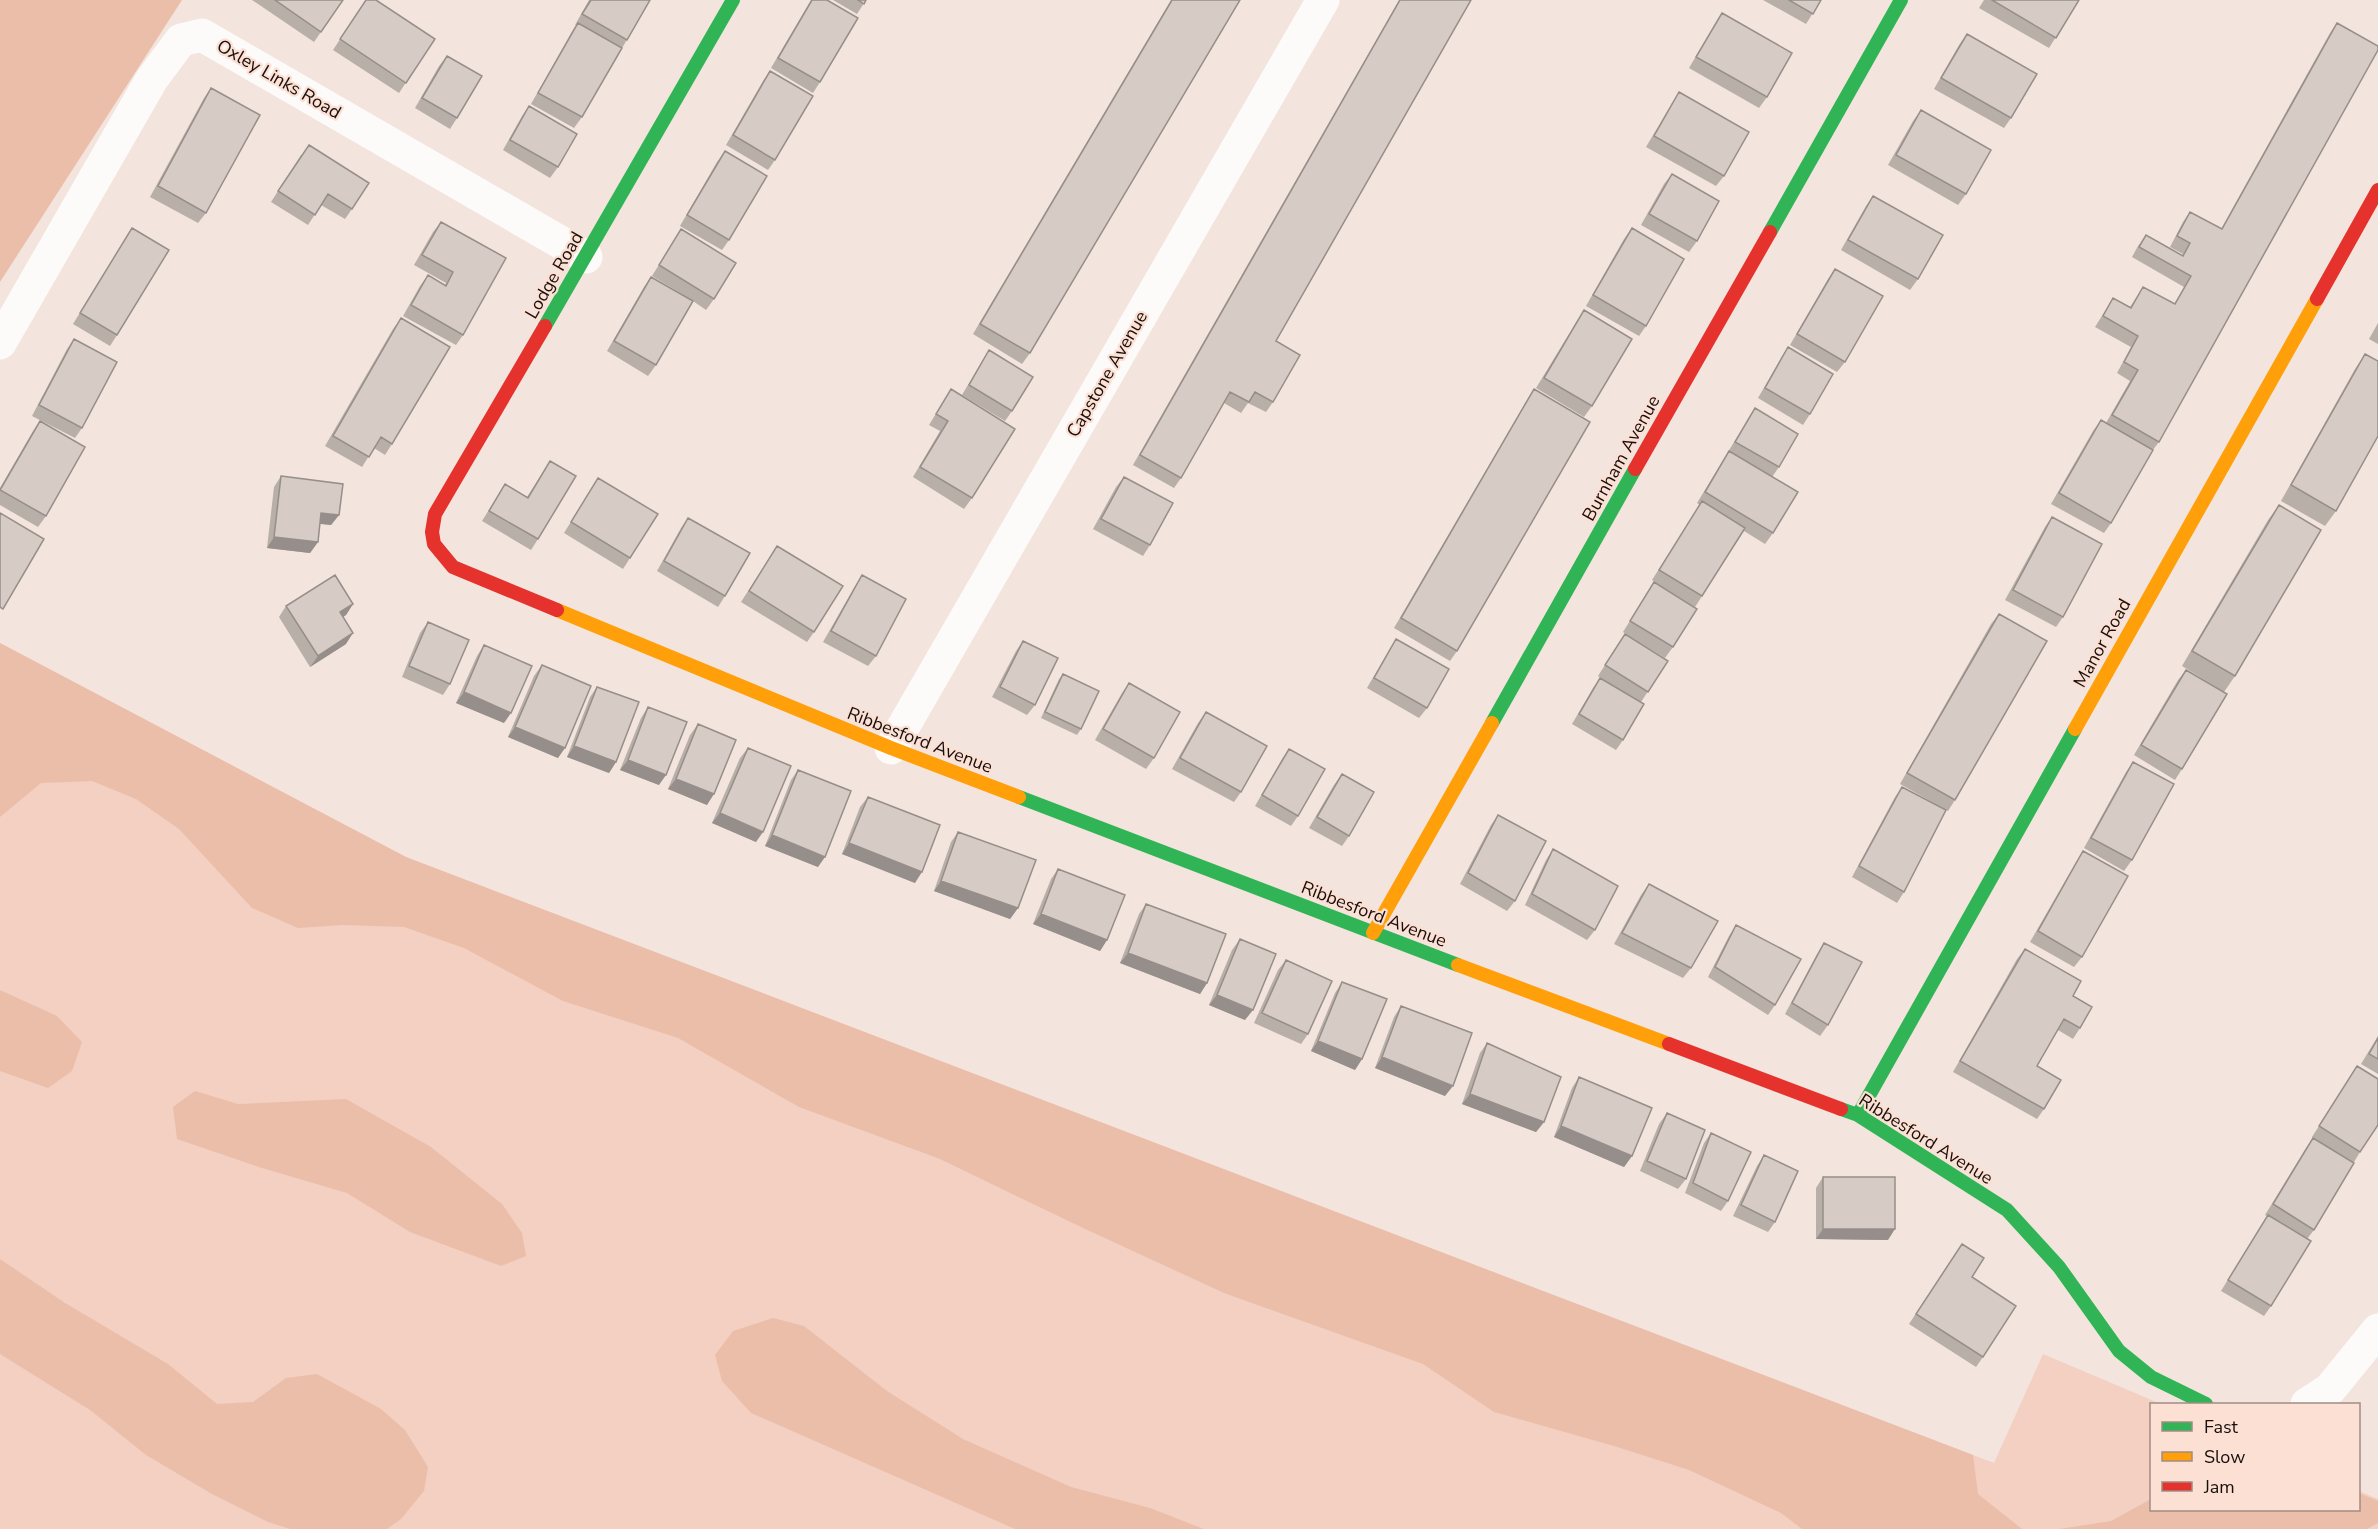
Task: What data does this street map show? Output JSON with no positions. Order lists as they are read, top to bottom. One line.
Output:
{"streets":{"street":["Oxley Links Road","Lodge Road","Capstone Avenue","Burnham Avenue","Manor Road","Ribbesford Avenue"]},"crossings":[["Oxley Links Road","Lodge Road"],["Lodge Road","Ribbesford Avenue"],["Capstone Avenue","Ribbesford Avenue"],["Burnham Avenue","Ribbesford Avenue"],["Manor Road","Ribbesford Avenue"]],"legend":["Fast","Slow","Jam"]}
